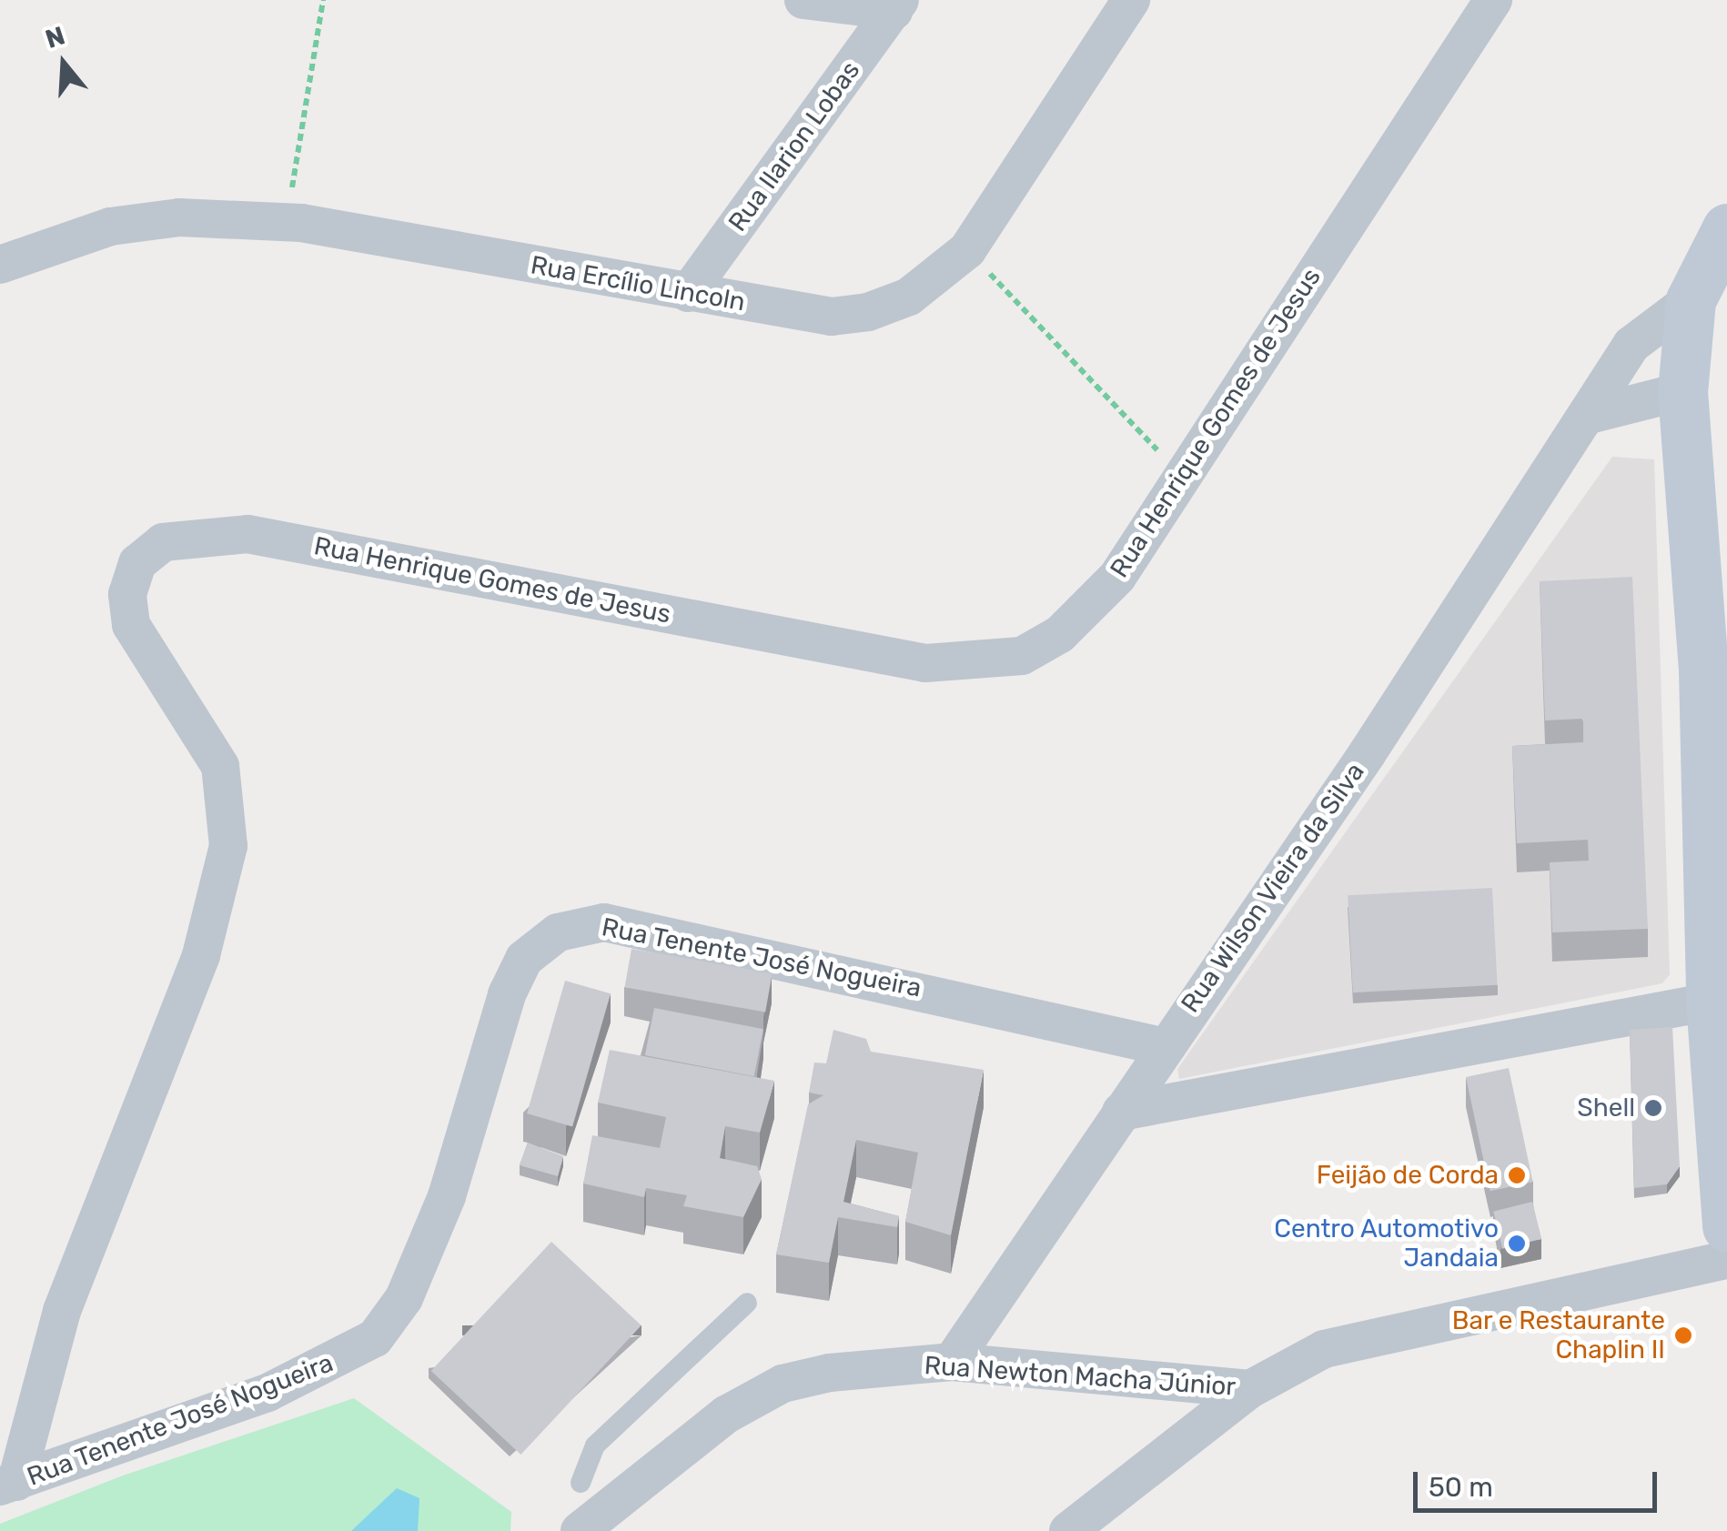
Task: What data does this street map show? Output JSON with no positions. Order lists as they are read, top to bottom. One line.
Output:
{"streets":{"street":["Rua Ilarion Lobas","Rua Ercílio Lincoln","Rua Henrique Gomes de Jesus","Rua Wilson Vieira da Silva","Rua Tenente José Nogueira","Rua Newton Macha Júnior"]},"crossings":[["Rua Ilarion Lobas","Rua Ercílio Lincoln"],["Rua Henrique Gomes de Jesus","Rua Tenente José Nogueira"],["Rua Wilson Vieira da Silva","Rua Tenente José Nogueira"],["Rua Wilson Vieira da Silva","Rua Newton Macha Júnior"]],"places":["Shell","Feijão de Corda","Centro Automotivo Jandaia","Bar e Restaurante Chaplin II"],"scale_bar":"50 m","north":"top"}
